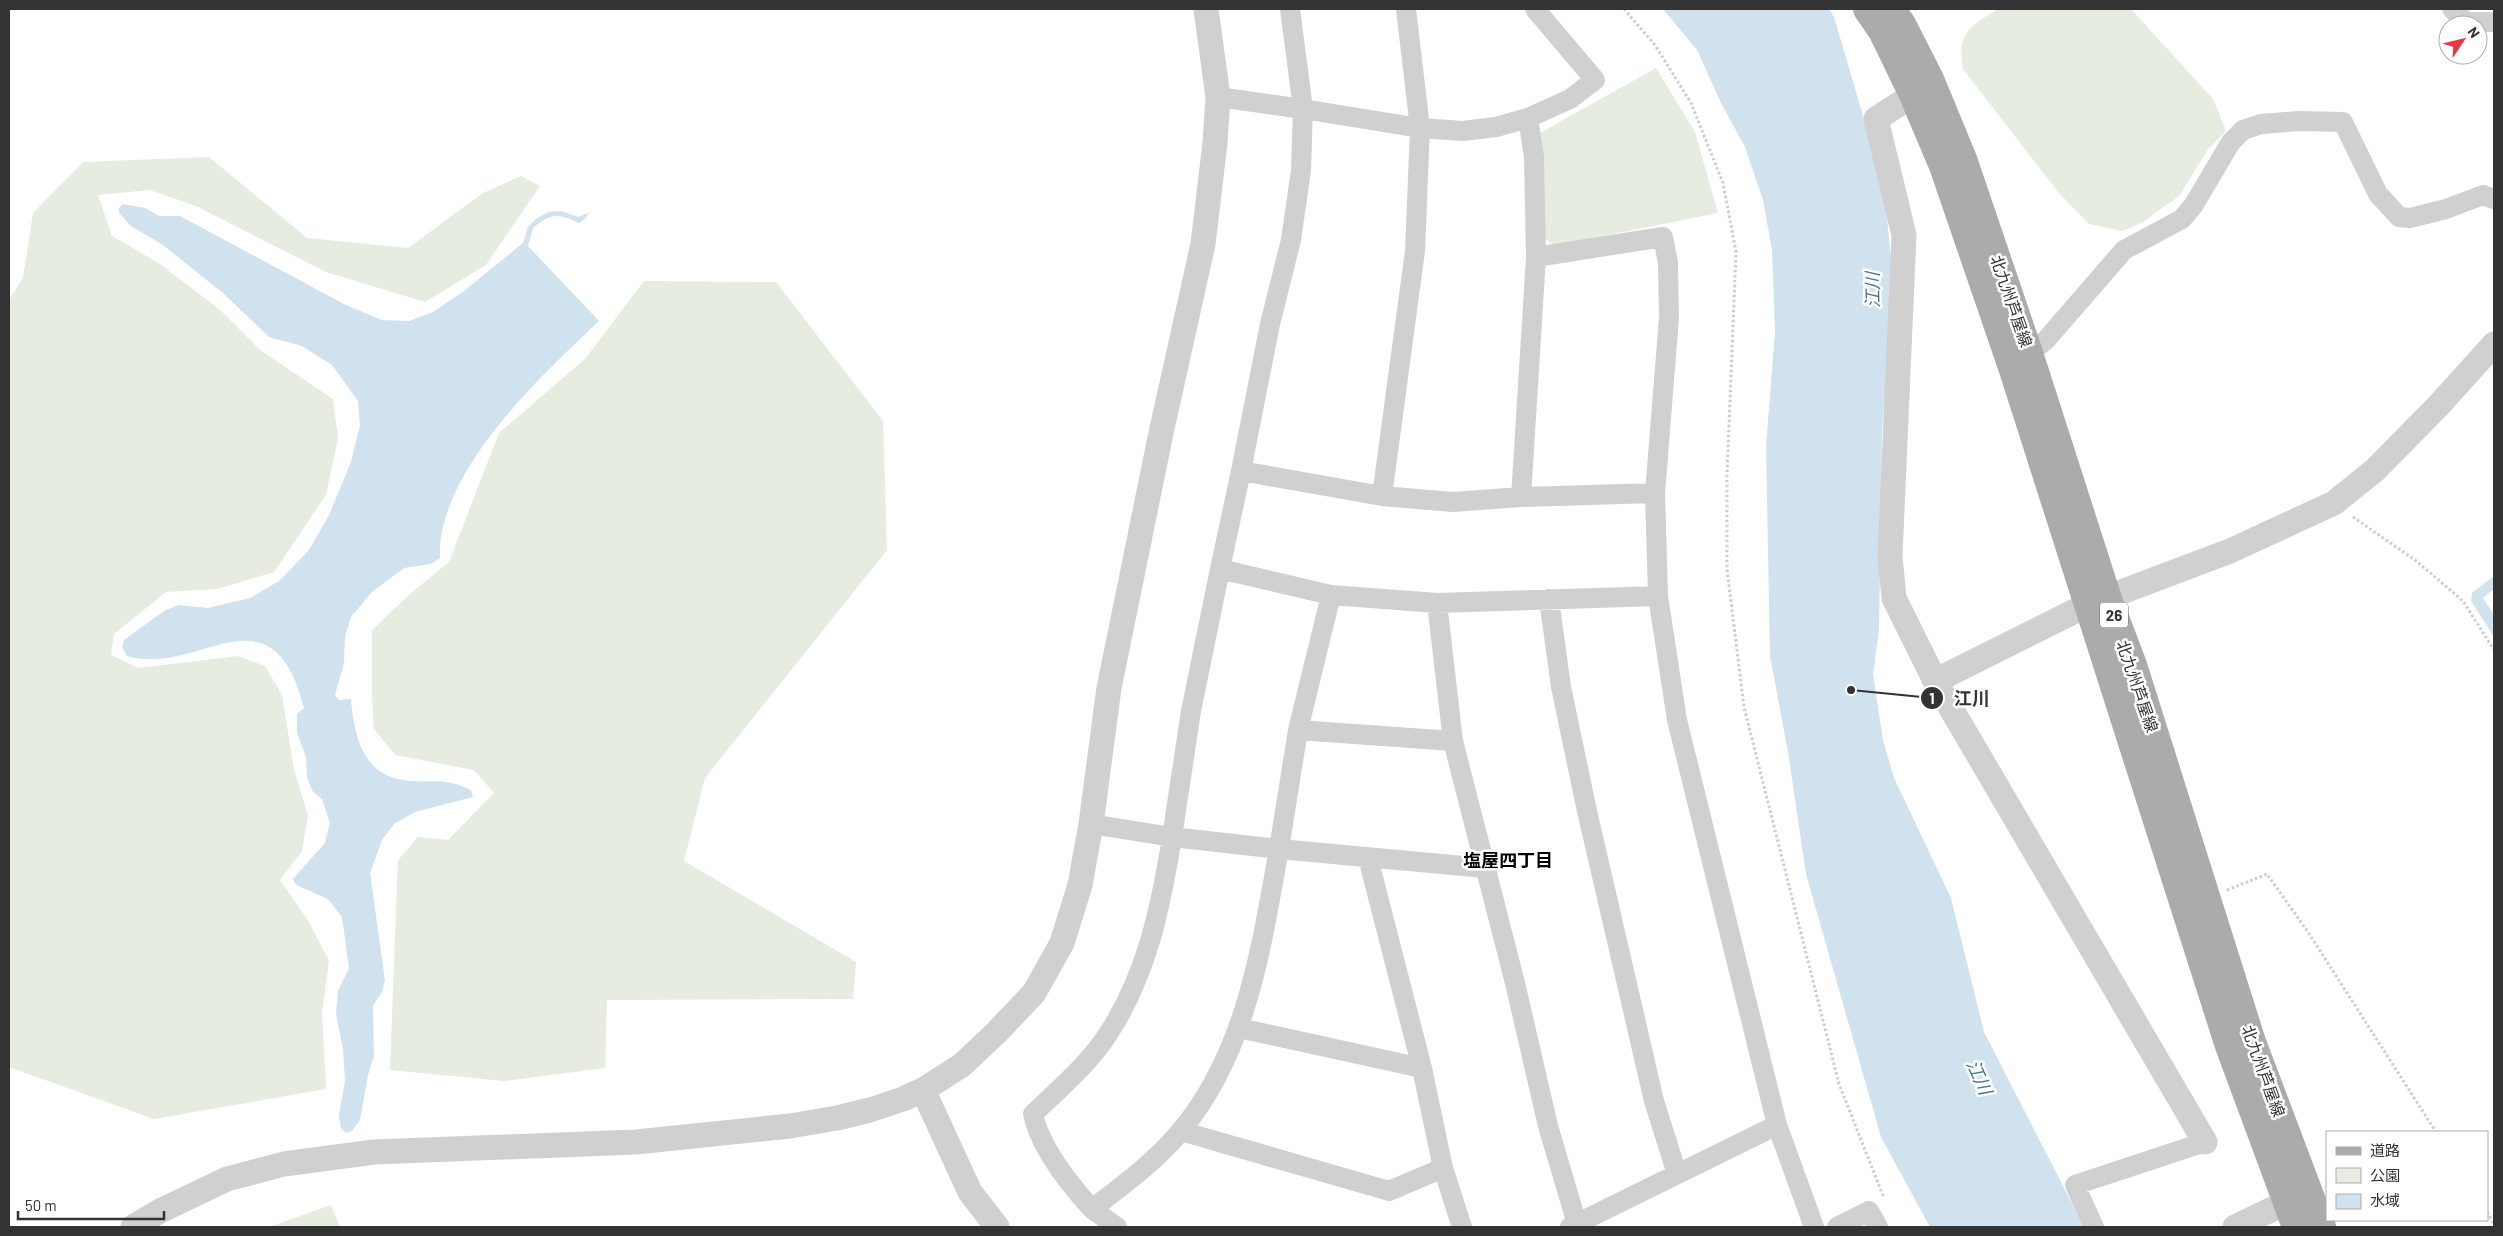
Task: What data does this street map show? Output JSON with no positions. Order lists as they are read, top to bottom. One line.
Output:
{"streets":{"main road":["北九州芦屋線","26"]},"districts":["塩屋四丁目"],"water":["江川"],"places":["江川"],"legend":["道路","公園","水域"],"scale_bar":"50 m","north":"top right"}
